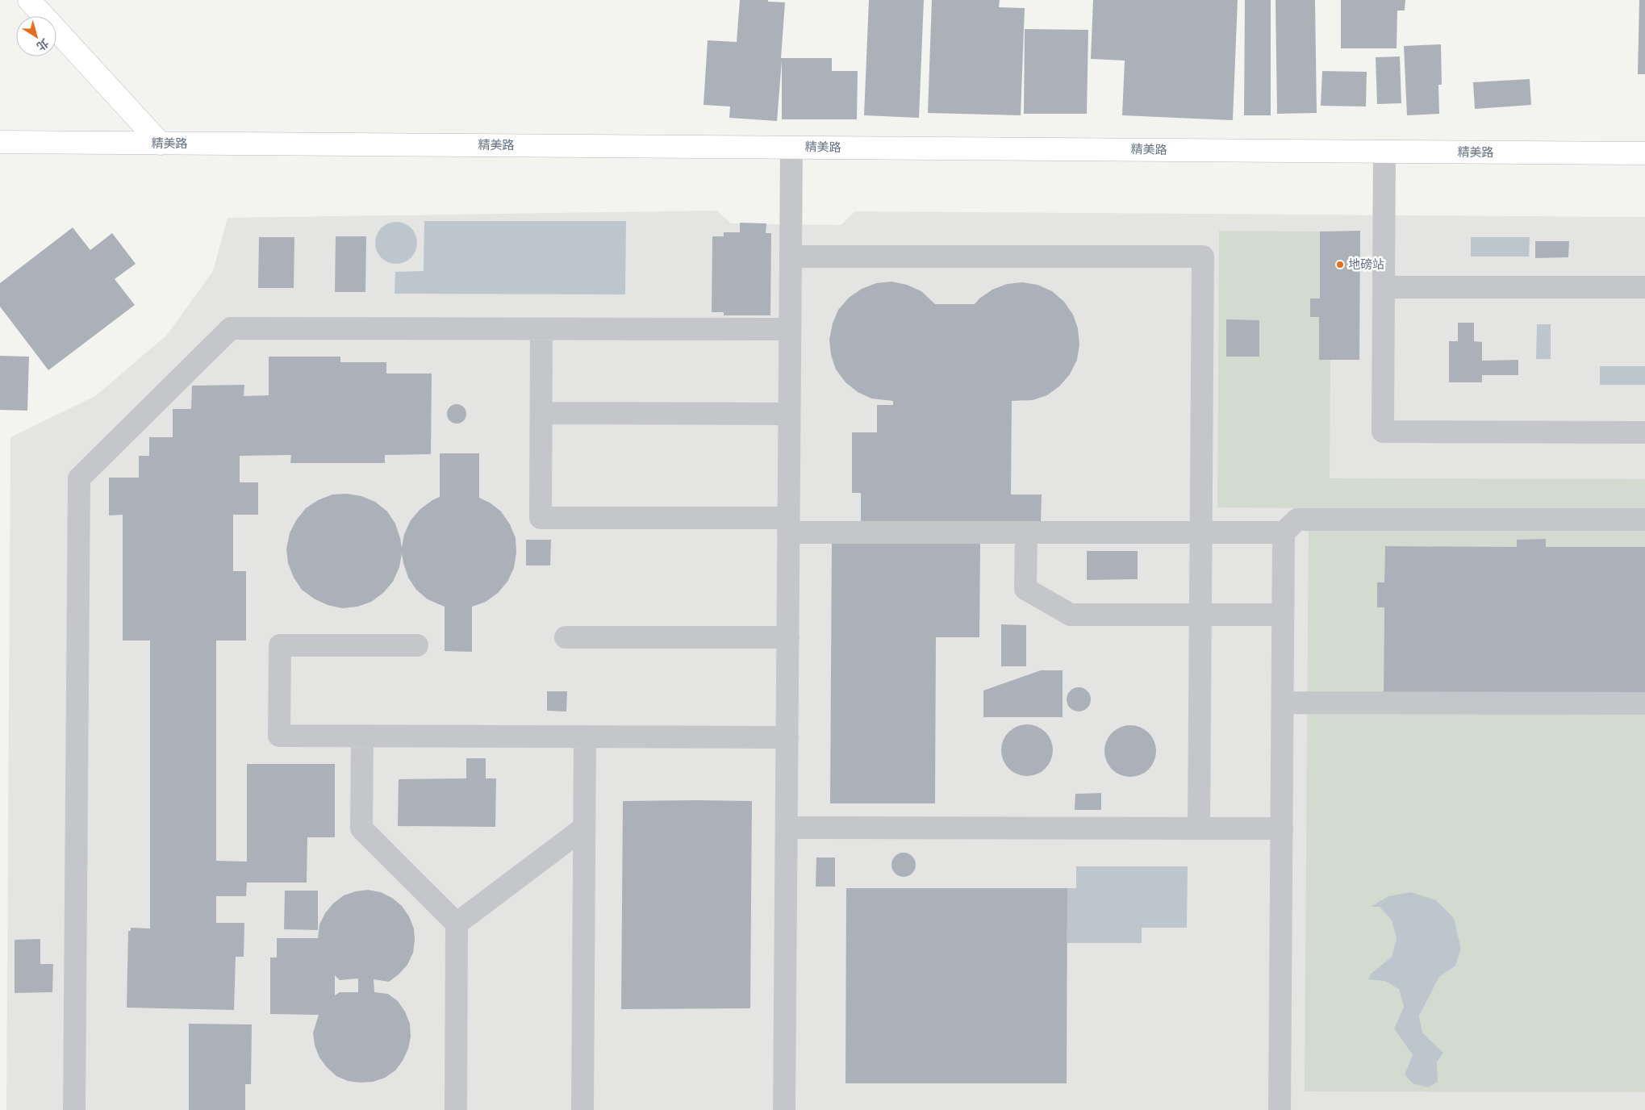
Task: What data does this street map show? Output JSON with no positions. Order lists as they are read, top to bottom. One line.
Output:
{"streets":{"main road":["精美路"]},"places":["地磅站"],"north":"bottom right"}
